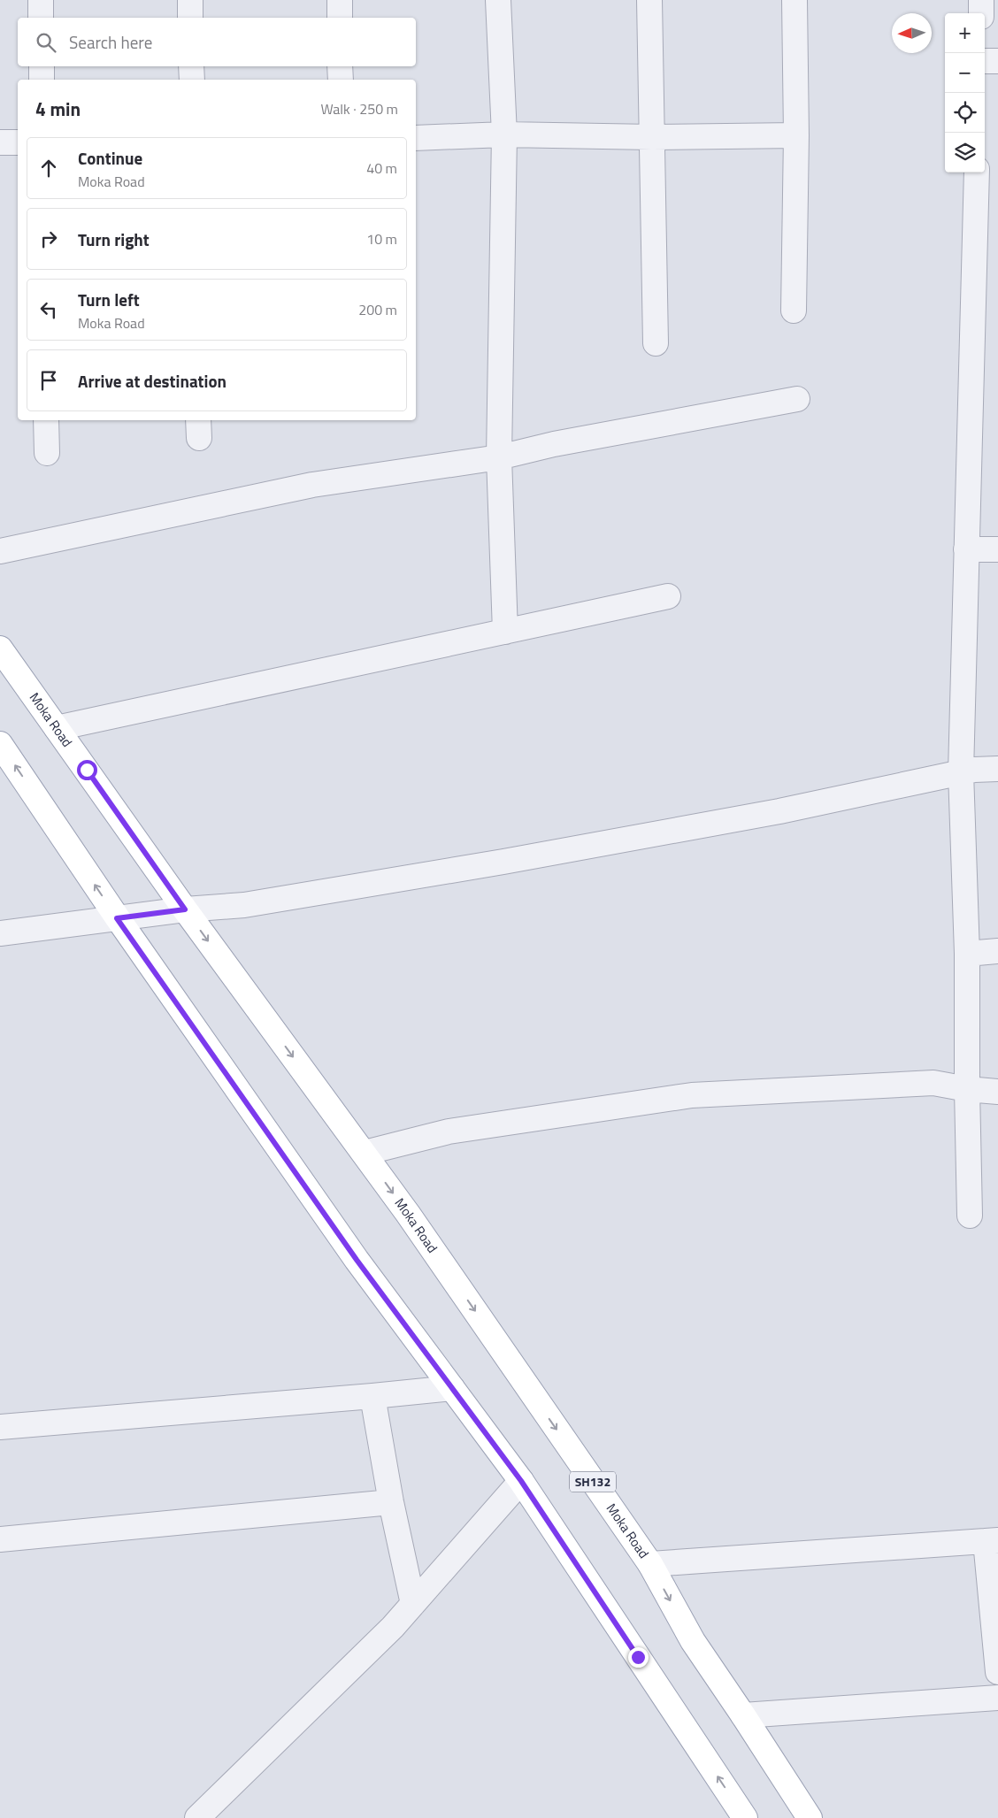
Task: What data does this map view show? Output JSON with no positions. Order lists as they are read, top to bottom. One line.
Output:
{"streets":{"main road":["Moka Road","SH132"]},"north":"left","page":{"map_buttons":["+","−"],"search":"Search here","heading":["4 min","Walk · 250 m"],"list":[["Continue","Moka Road","40 m"],["Turn right","10 m"],["Turn left","Moka Road","200 m"],"Arrive at destination"]}}
